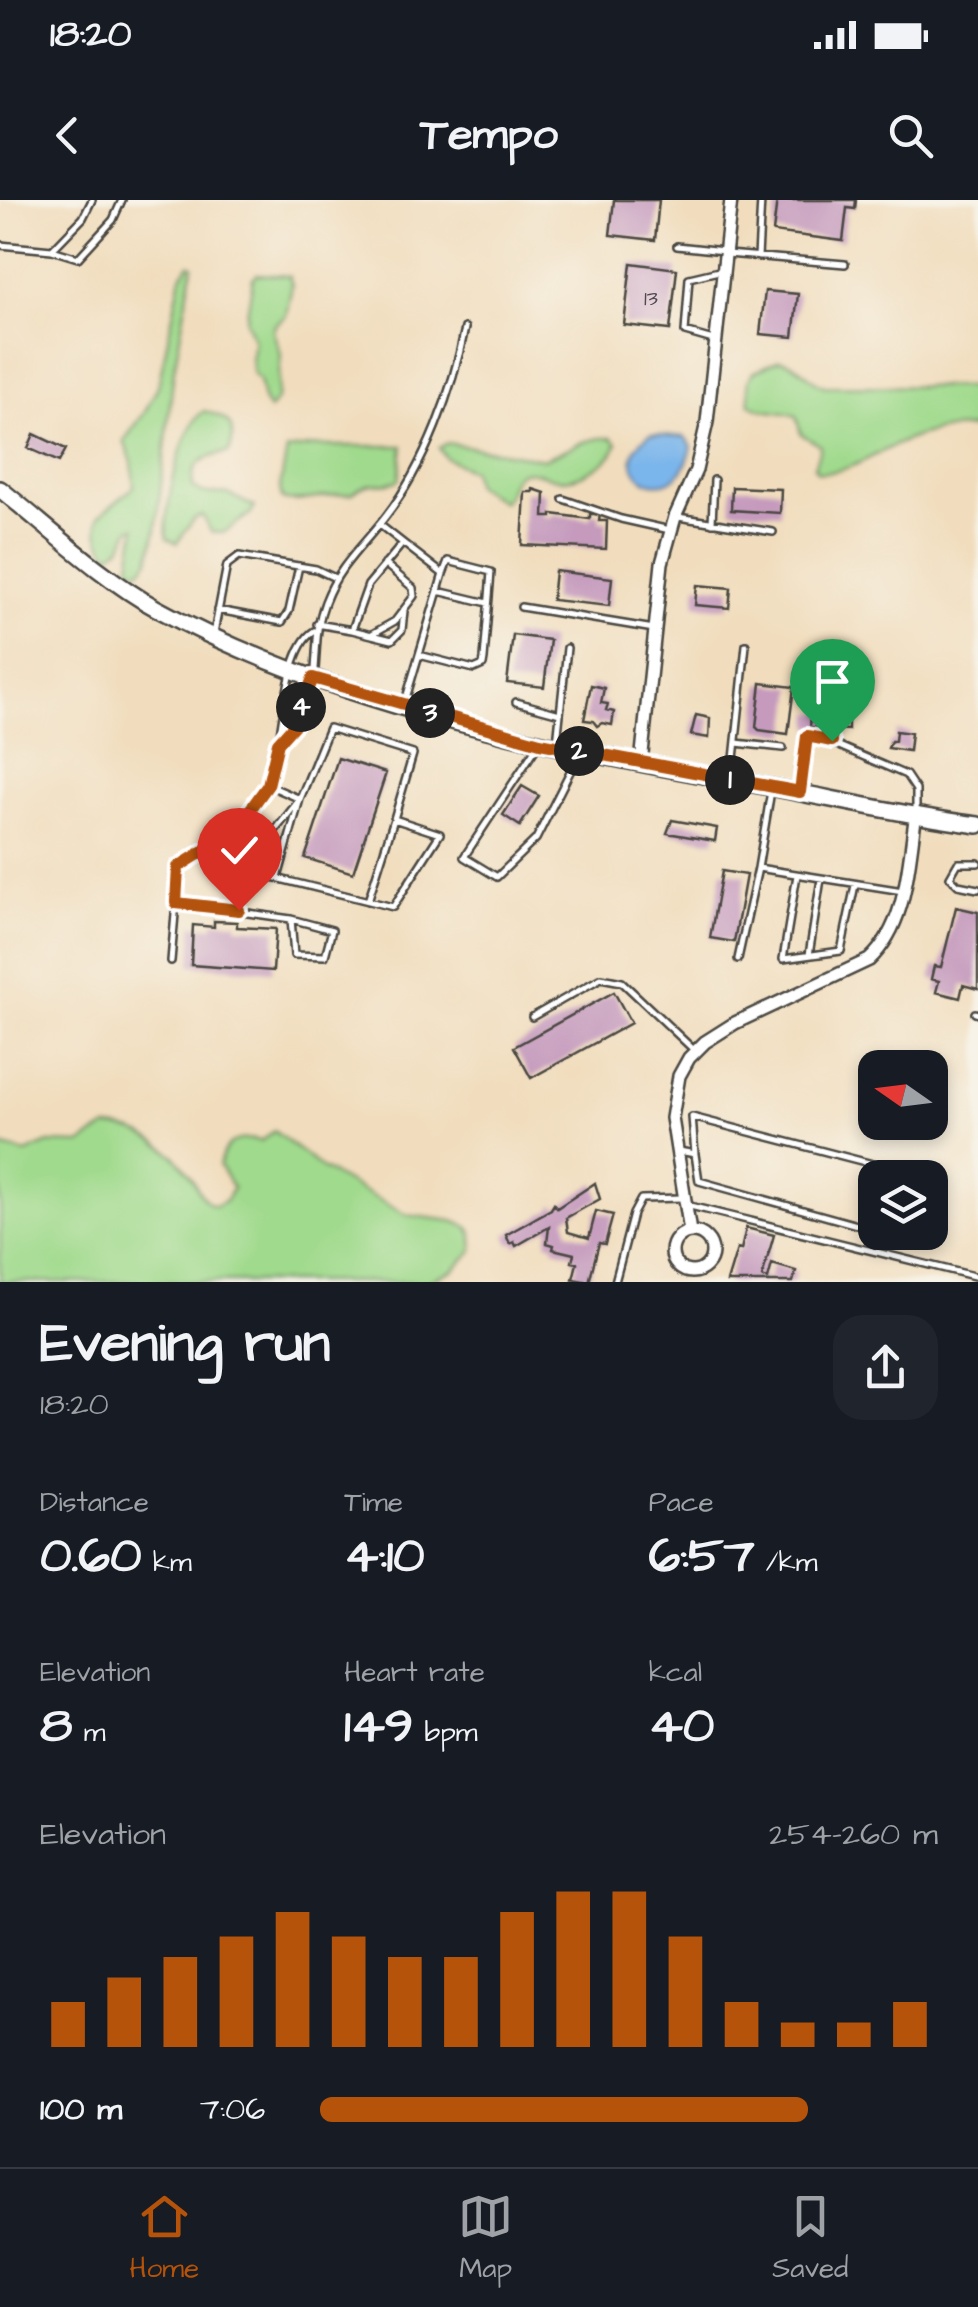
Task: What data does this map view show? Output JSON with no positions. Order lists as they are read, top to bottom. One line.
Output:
{"house_numbers":["13"],"north":"left","page":{"status":"18:20","header":"Tempo","pins":["4","3","2","1"],"heading":["Evening run","18:20"],"stats":[["Distance","0.60 km"],["Time","4:10"],["Pace","6:57 /km"],["Elevation","8 m"],["Heart rate","149 bpm"],["kcal","40"]],"chart":["Elevation","254–260 m"],"list":[{"name":"100 m","note":"7:06"}],"tabs":["Home","Map","Saved"]}}
